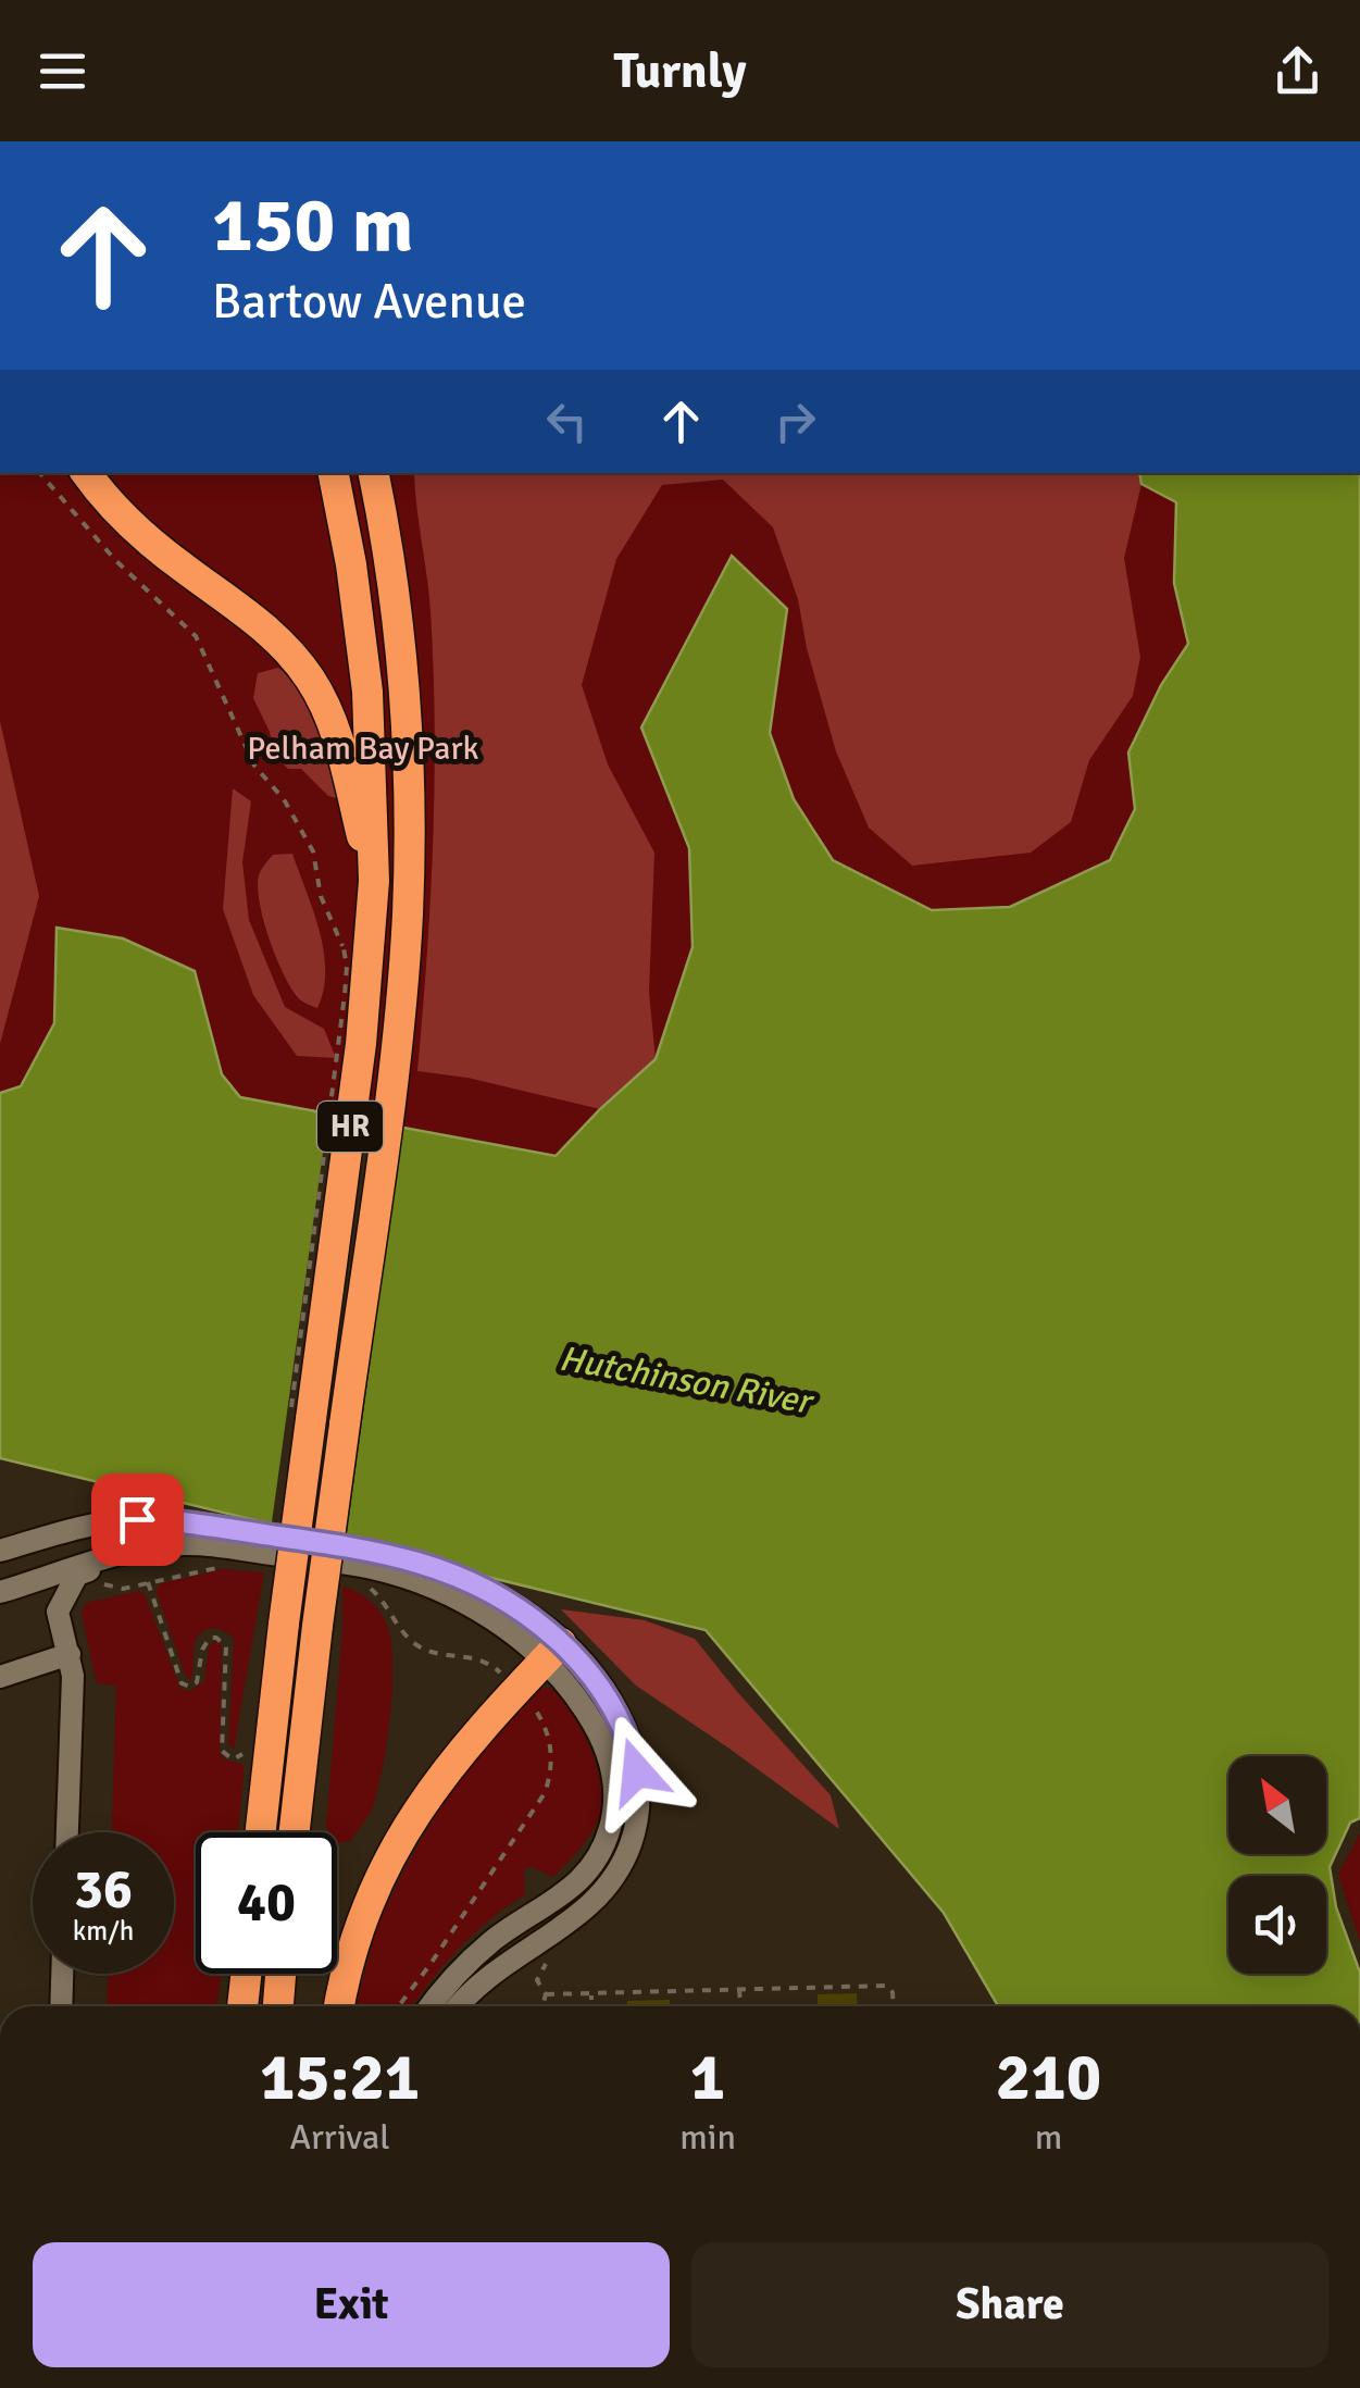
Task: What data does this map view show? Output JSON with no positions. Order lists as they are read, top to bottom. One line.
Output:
{"streets":{"highway":["HR"]},"water":["Hutchinson River"],"parks":["Pelham Bay Park"],"north":"top left","page":{"header":"Turnly","turn":["150 m","Bartow Avenue"],"speed":"36 km/h","limit":"40","eta":["15:21","Arrival","1","min","210","m"],"buttons":["Exit","Share"]}}
